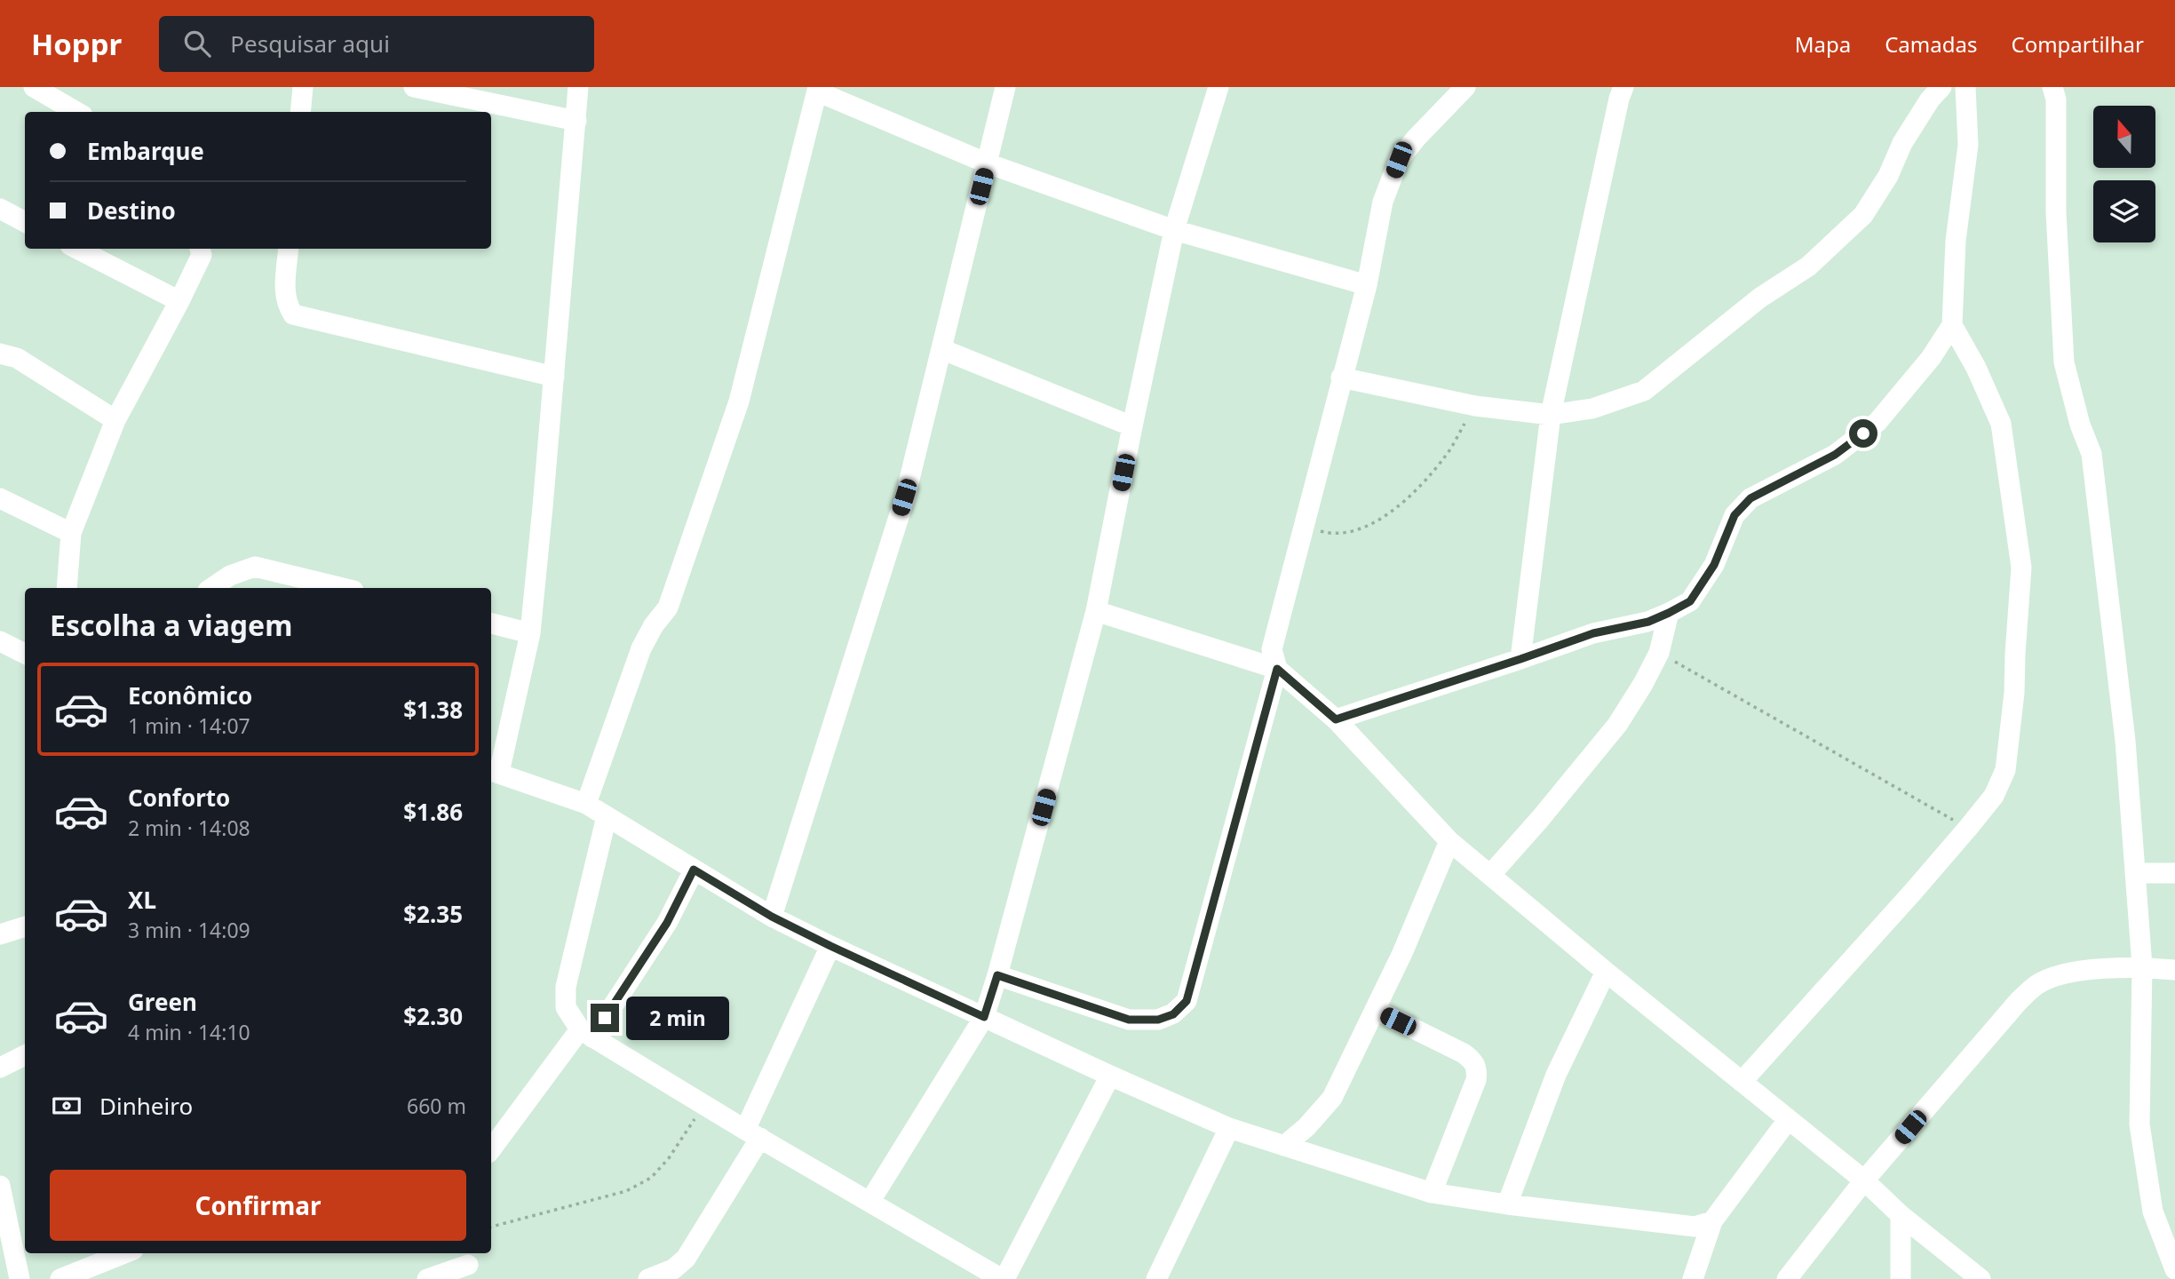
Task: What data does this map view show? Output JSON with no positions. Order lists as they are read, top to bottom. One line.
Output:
{"north":"top","page":{"header":"Hoppr","search":"Pesquisar aqui","nav":["Mapa","Camadas","Compartilhar"],"banner":["Embarque","Destino"],"heading":"Escolha a viagem","list":[{"name":"Econômico","note":"1 min · 14:07","value":"$1.38"},{"name":"Conforto","note":"2 min · 14:08","value":"$1.86"},{"name":"XL","note":"3 min · 14:09","value":"$2.35"},{"name":"Green","note":"4 min · 14:10","value":"$2.30"}],"bubble":"2 min","pay":["Dinheiro","660 m"],"buttons":"Confirmar"}}
